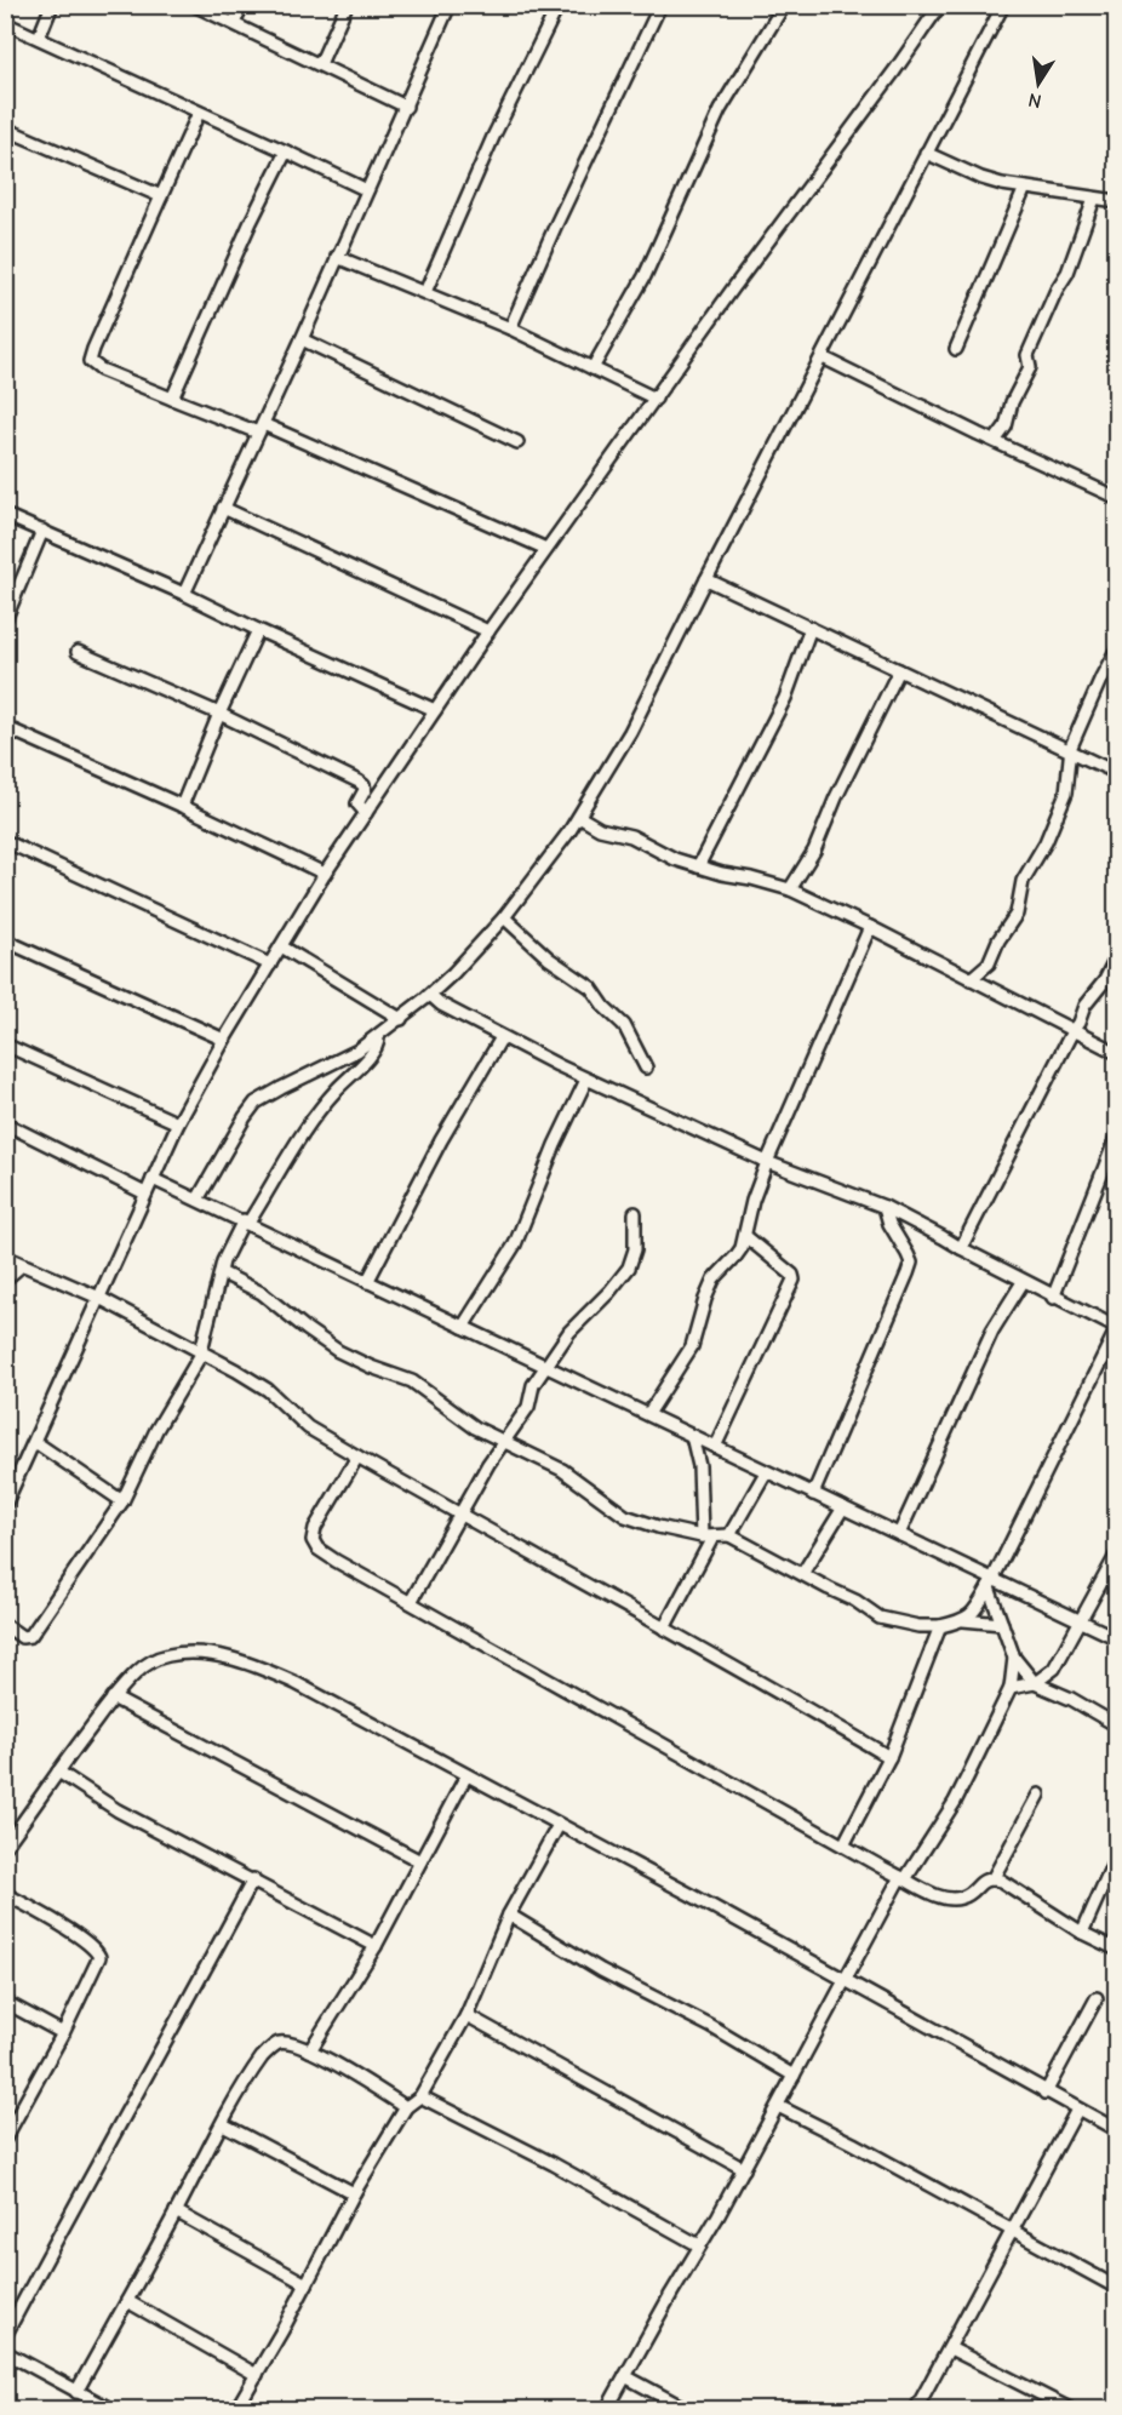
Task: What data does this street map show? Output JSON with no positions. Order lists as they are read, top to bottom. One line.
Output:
{"north":"bottom"}
